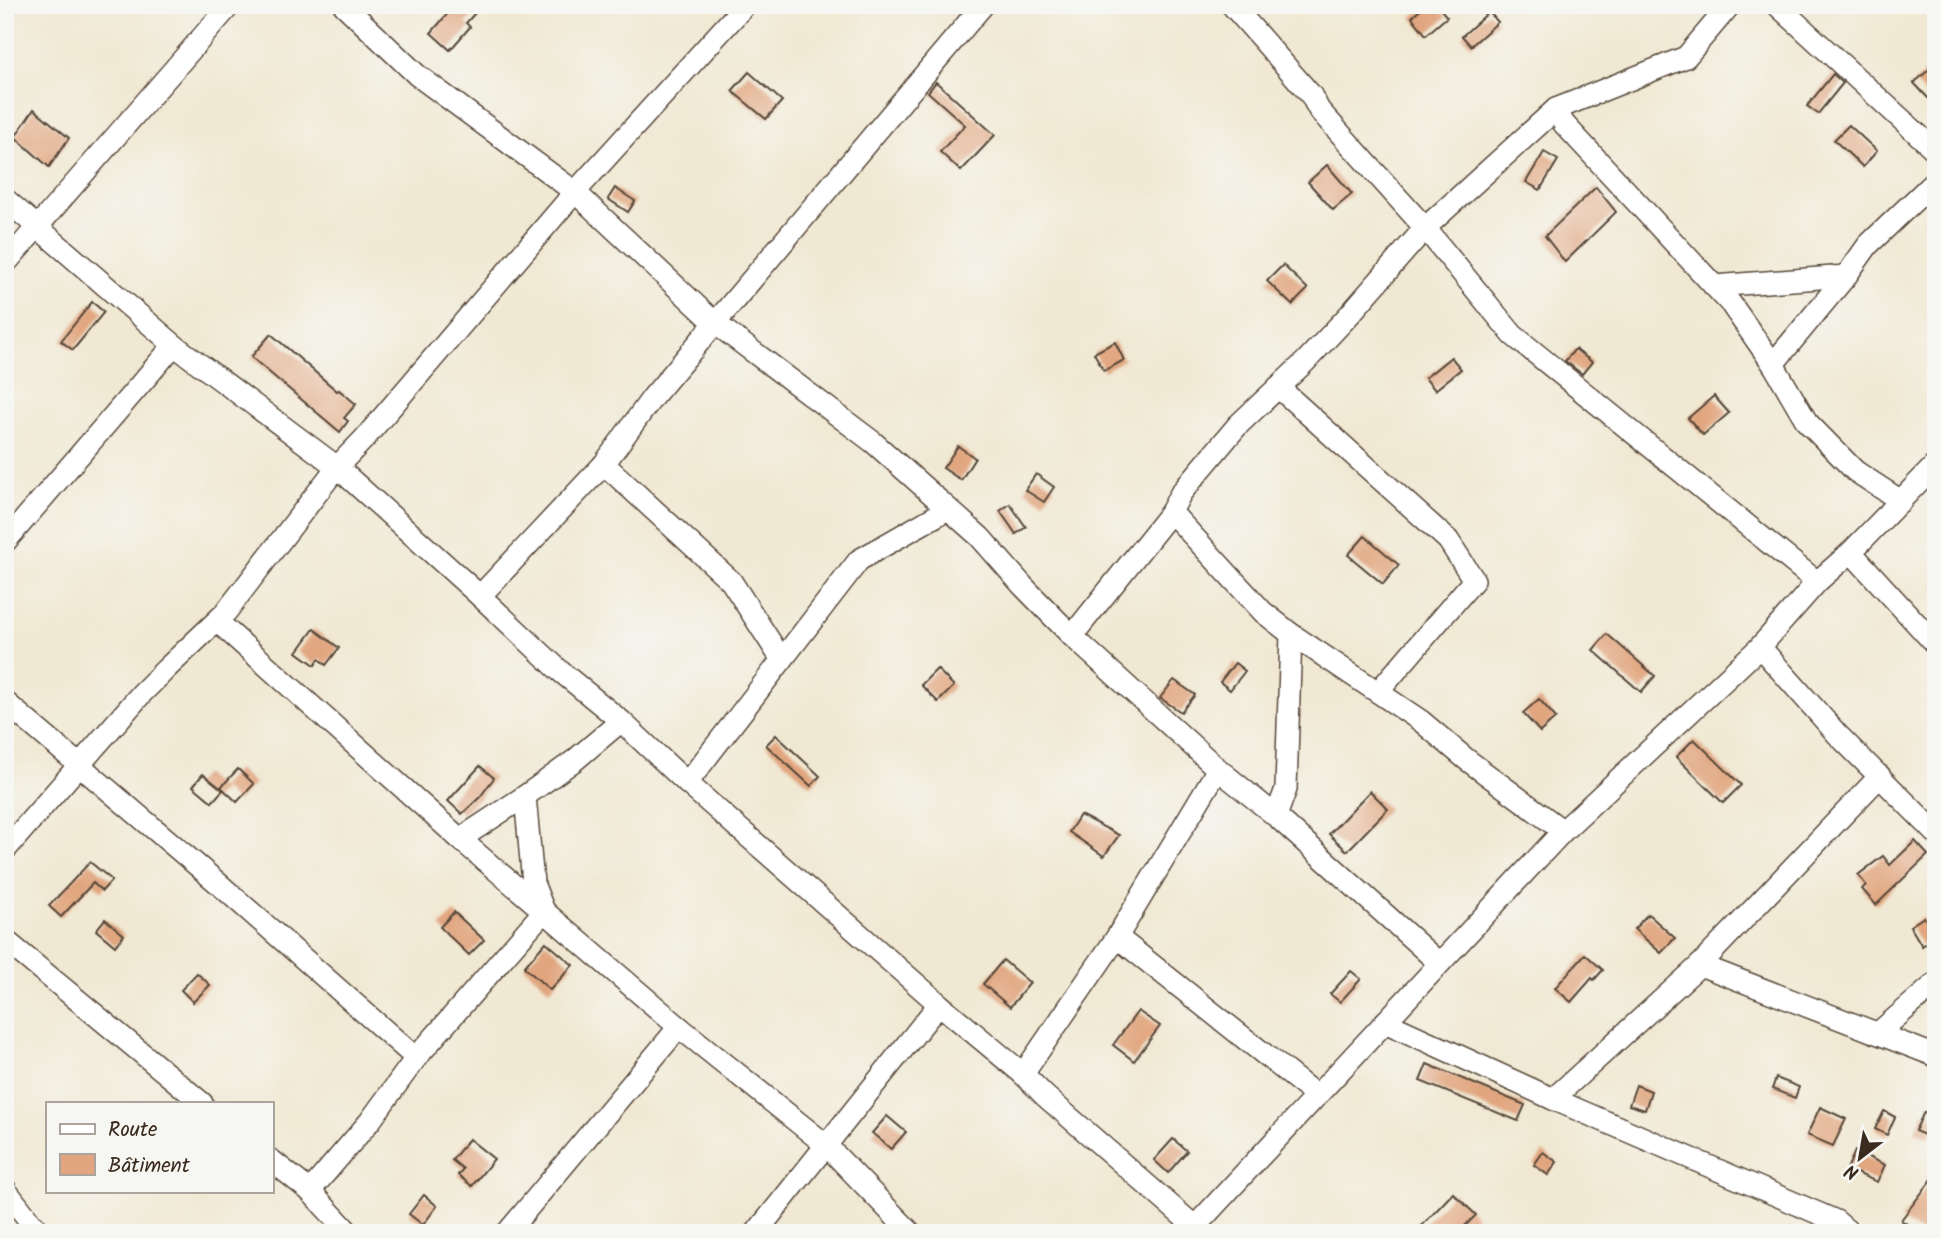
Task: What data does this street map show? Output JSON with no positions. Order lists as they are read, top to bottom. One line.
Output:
{"legend":["Route","Bâtiment"],"north":"bottom left"}
